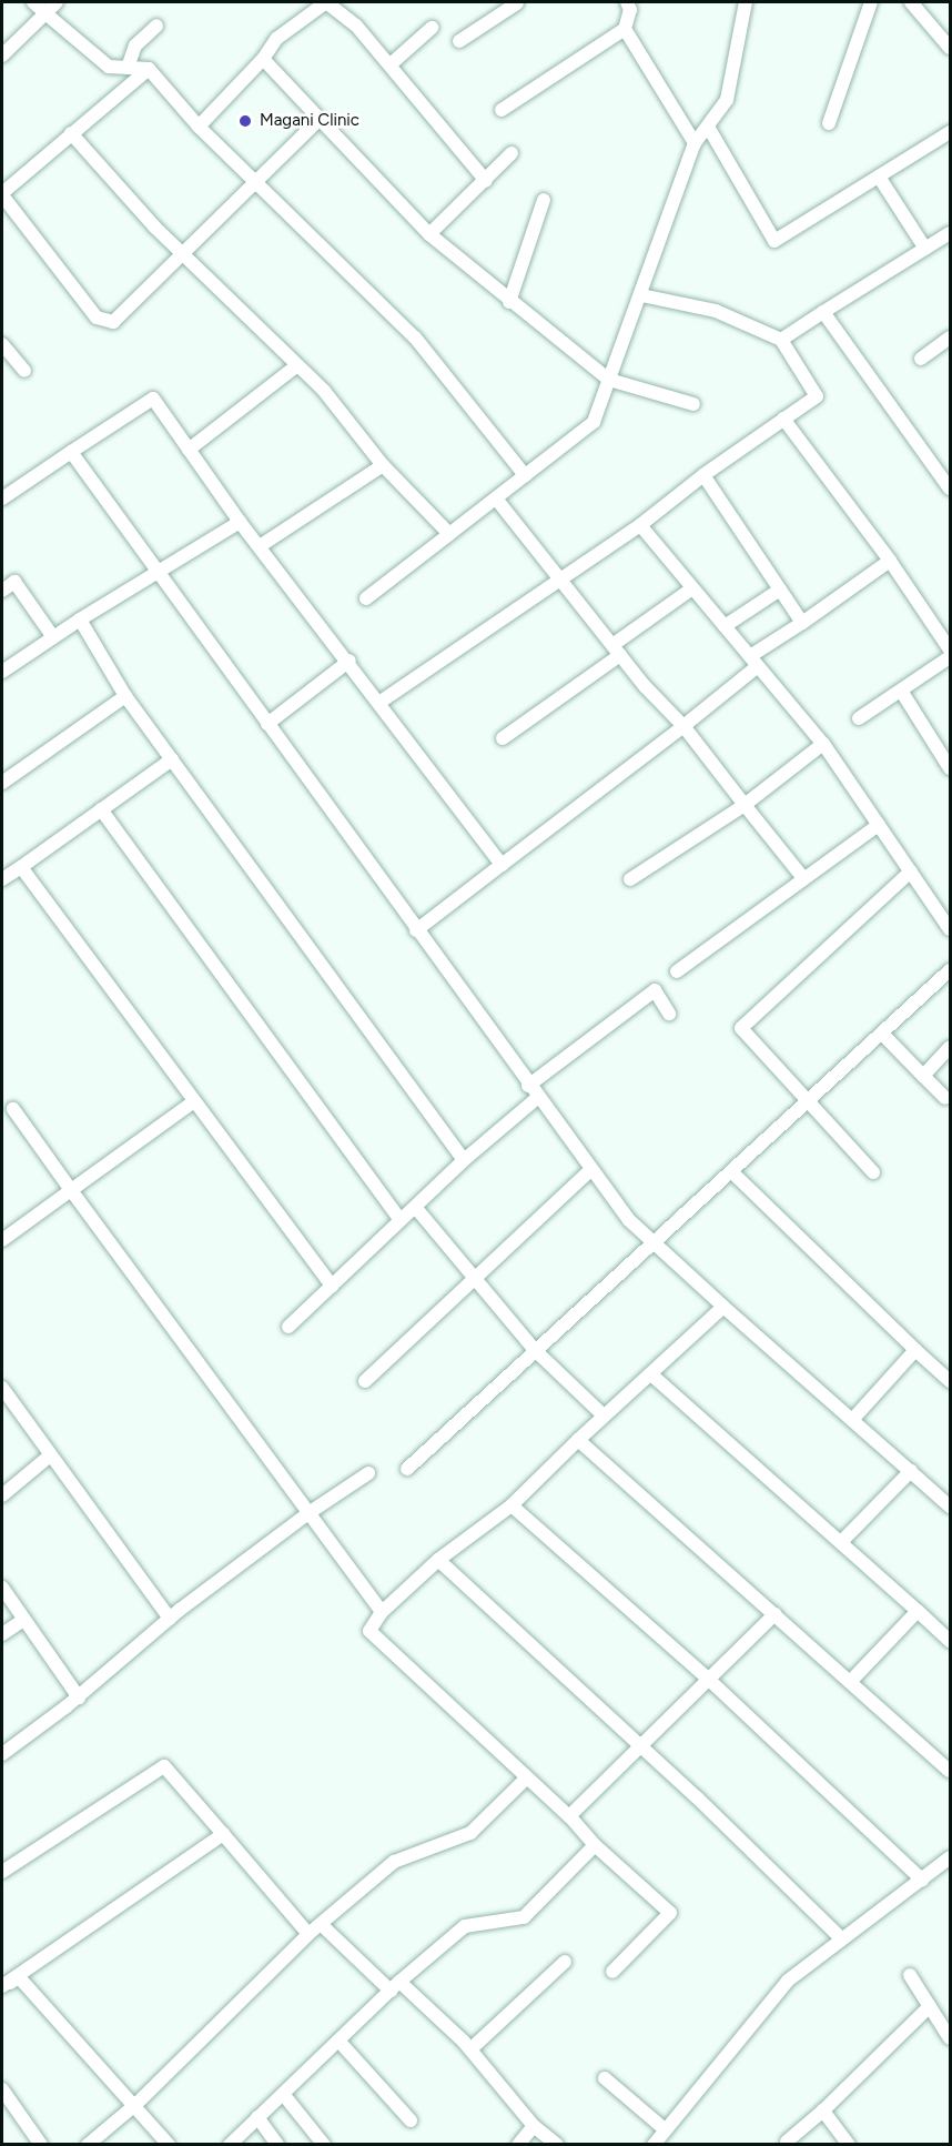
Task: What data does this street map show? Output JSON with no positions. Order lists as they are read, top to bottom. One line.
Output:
{"places":["Magani Clinic"]}
